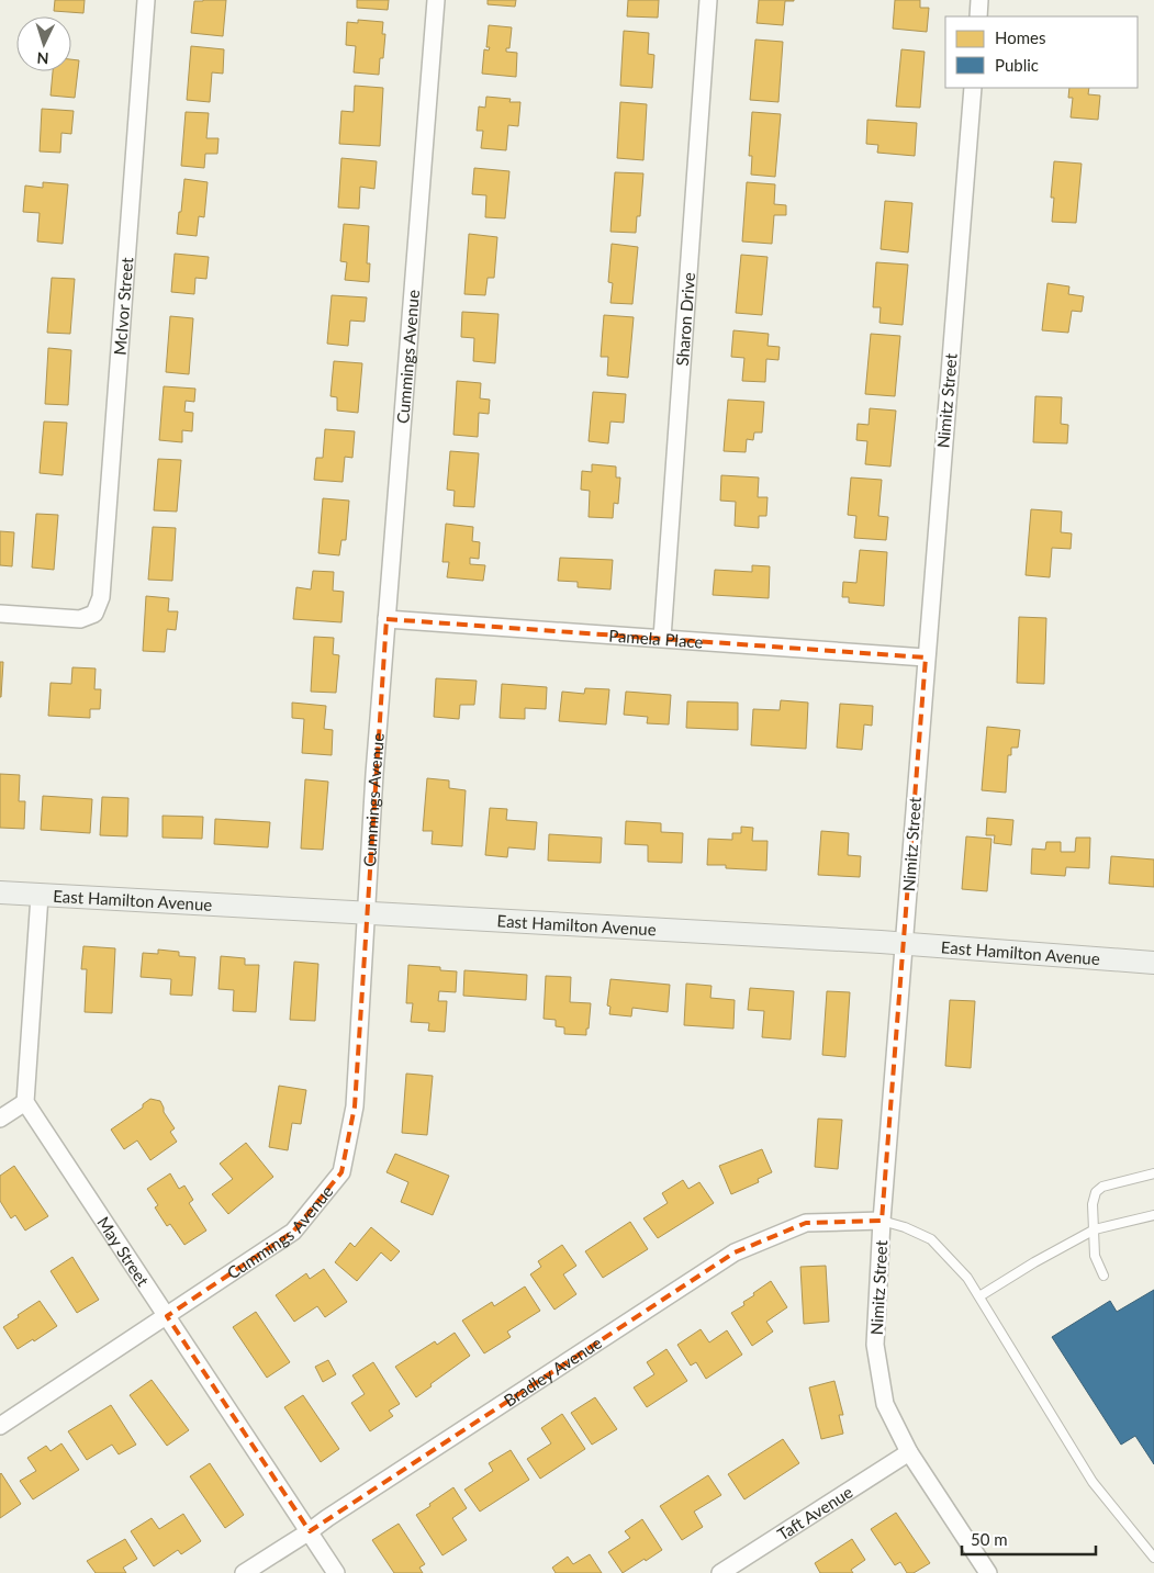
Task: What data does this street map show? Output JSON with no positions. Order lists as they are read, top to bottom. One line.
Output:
{"streets":{"street":["McIvor Street","Sharon Drive","Cummings Avenue","Nimitz Street","Pamela Place","East Hamilton Avenue","May Street","Bradley Avenue","Taft Avenue"]},"crossings":[["Sharon Drive","Pamela Place"],["Cummings Avenue","Pamela Place"],["Cummings Avenue","East Hamilton Avenue"],["Cummings Avenue","May Street"],["Nimitz Street","Pamela Place"],["Nimitz Street","East Hamilton Avenue"],["Nimitz Street","Bradley Avenue"],["Nimitz Street","Taft Avenue"],["May Street","Bradley Avenue"]],"legend":["Homes","Public"],"scale_bar":"50 m","north":"bottom"}
